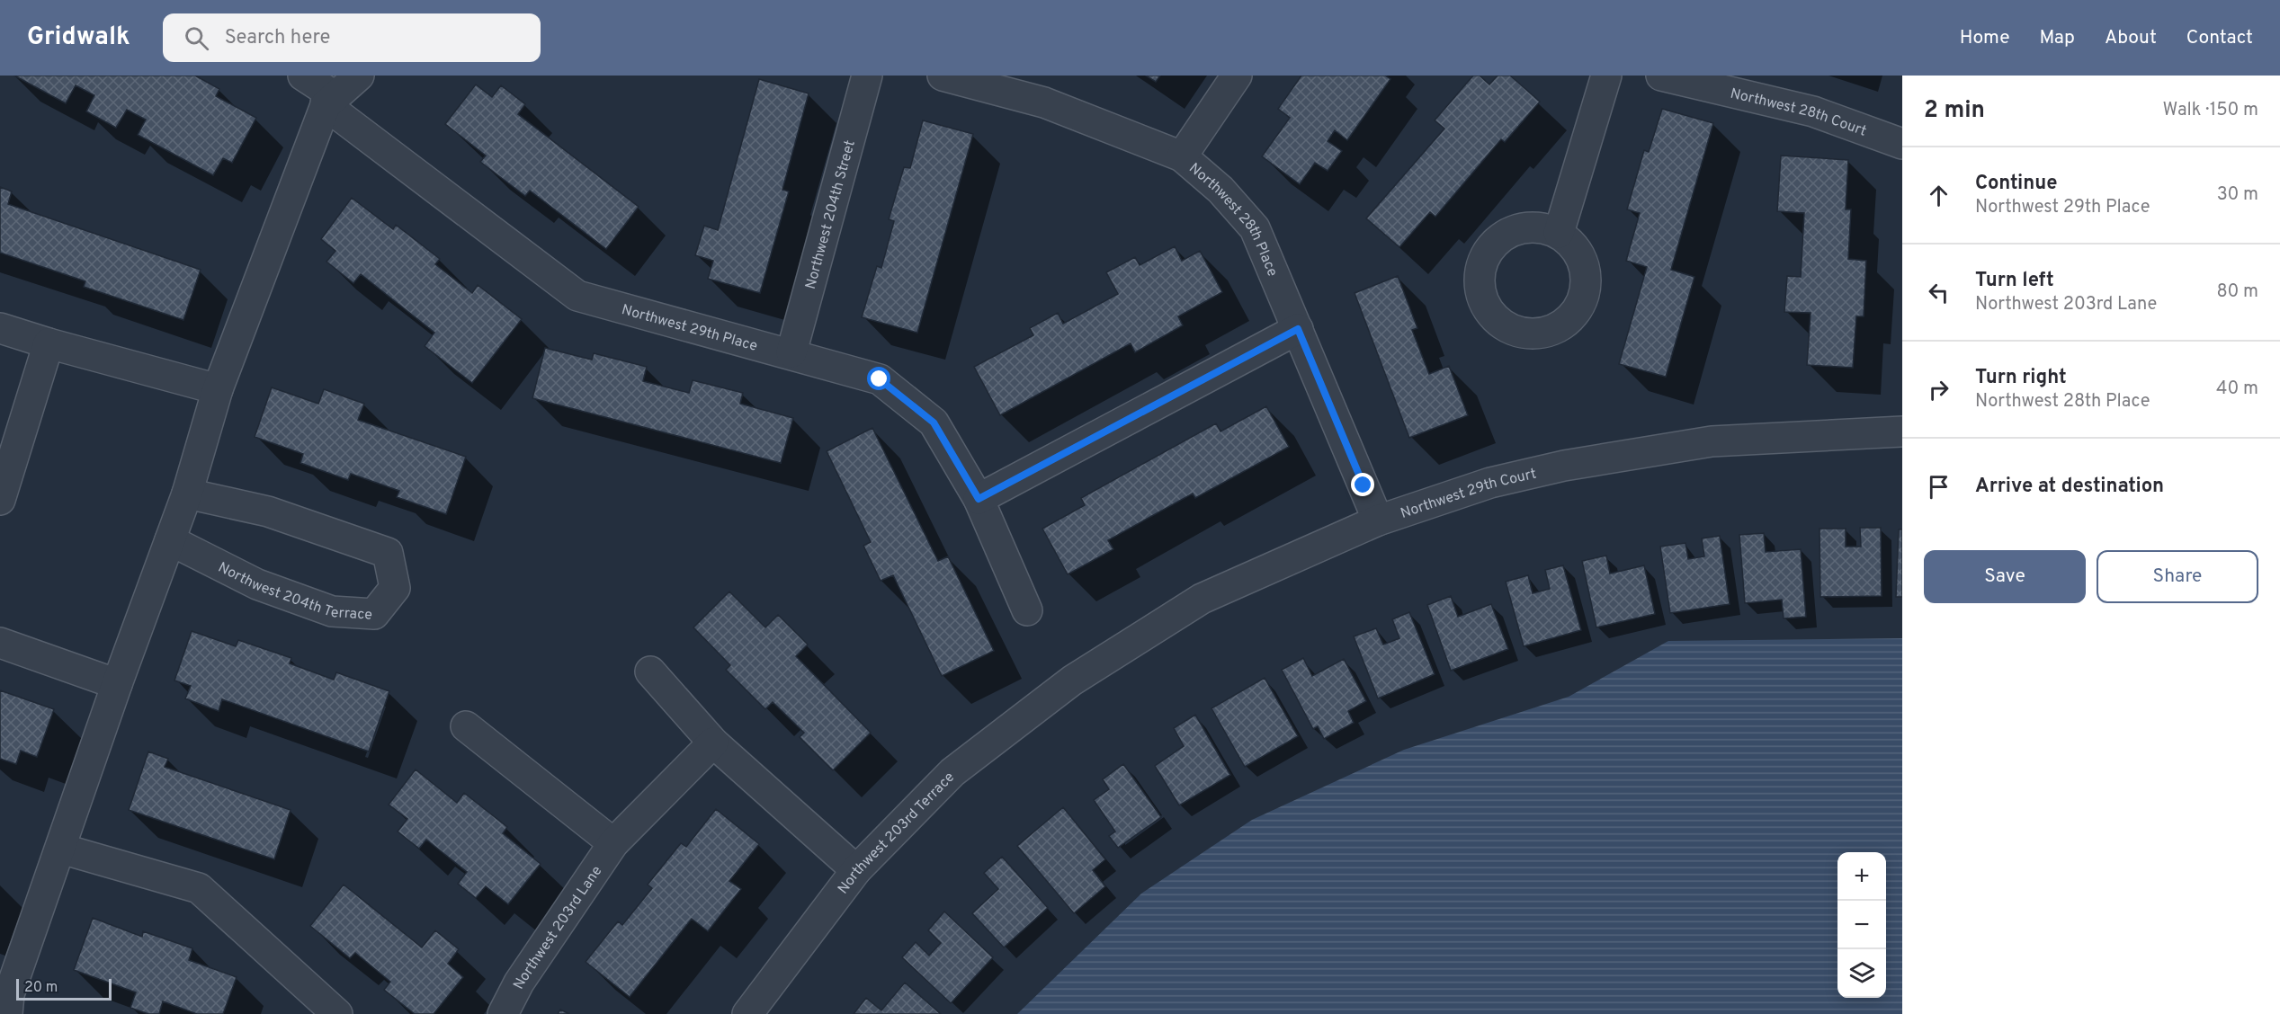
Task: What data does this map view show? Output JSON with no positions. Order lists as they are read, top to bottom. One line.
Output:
{"streets":{"street":["Northwest 28th Court","Northwest 204th Street","Northwest 28th Place","Northwest 29th Place","Northwest 29th Court","Northwest 204th Terrace","Northwest 203rd Terrace","Northwest 203rd Lane"]},"crossings":[["Northwest 204th Street","Northwest 29th Place"],["Northwest 28th Place","Northwest 29th Court"],["Northwest 29th Court","Northwest 203rd Terrace"]],"scale_bar":"20 m","page":{"header":"Gridwalk","search":"Search here","nav":["Home","Map","About","Contact"],"heading":["2 min","Walk · 150 m"],"list":[["Continue","Northwest 29th Place","30 m"],["Turn left","Northwest 203rd Lane","80 m"],["Turn right","Northwest 28th Place","40 m"],"Arrive at destination"],"buttons":["Save","Share"],"map_buttons":["+","−"],"scale":"20 m"}}
